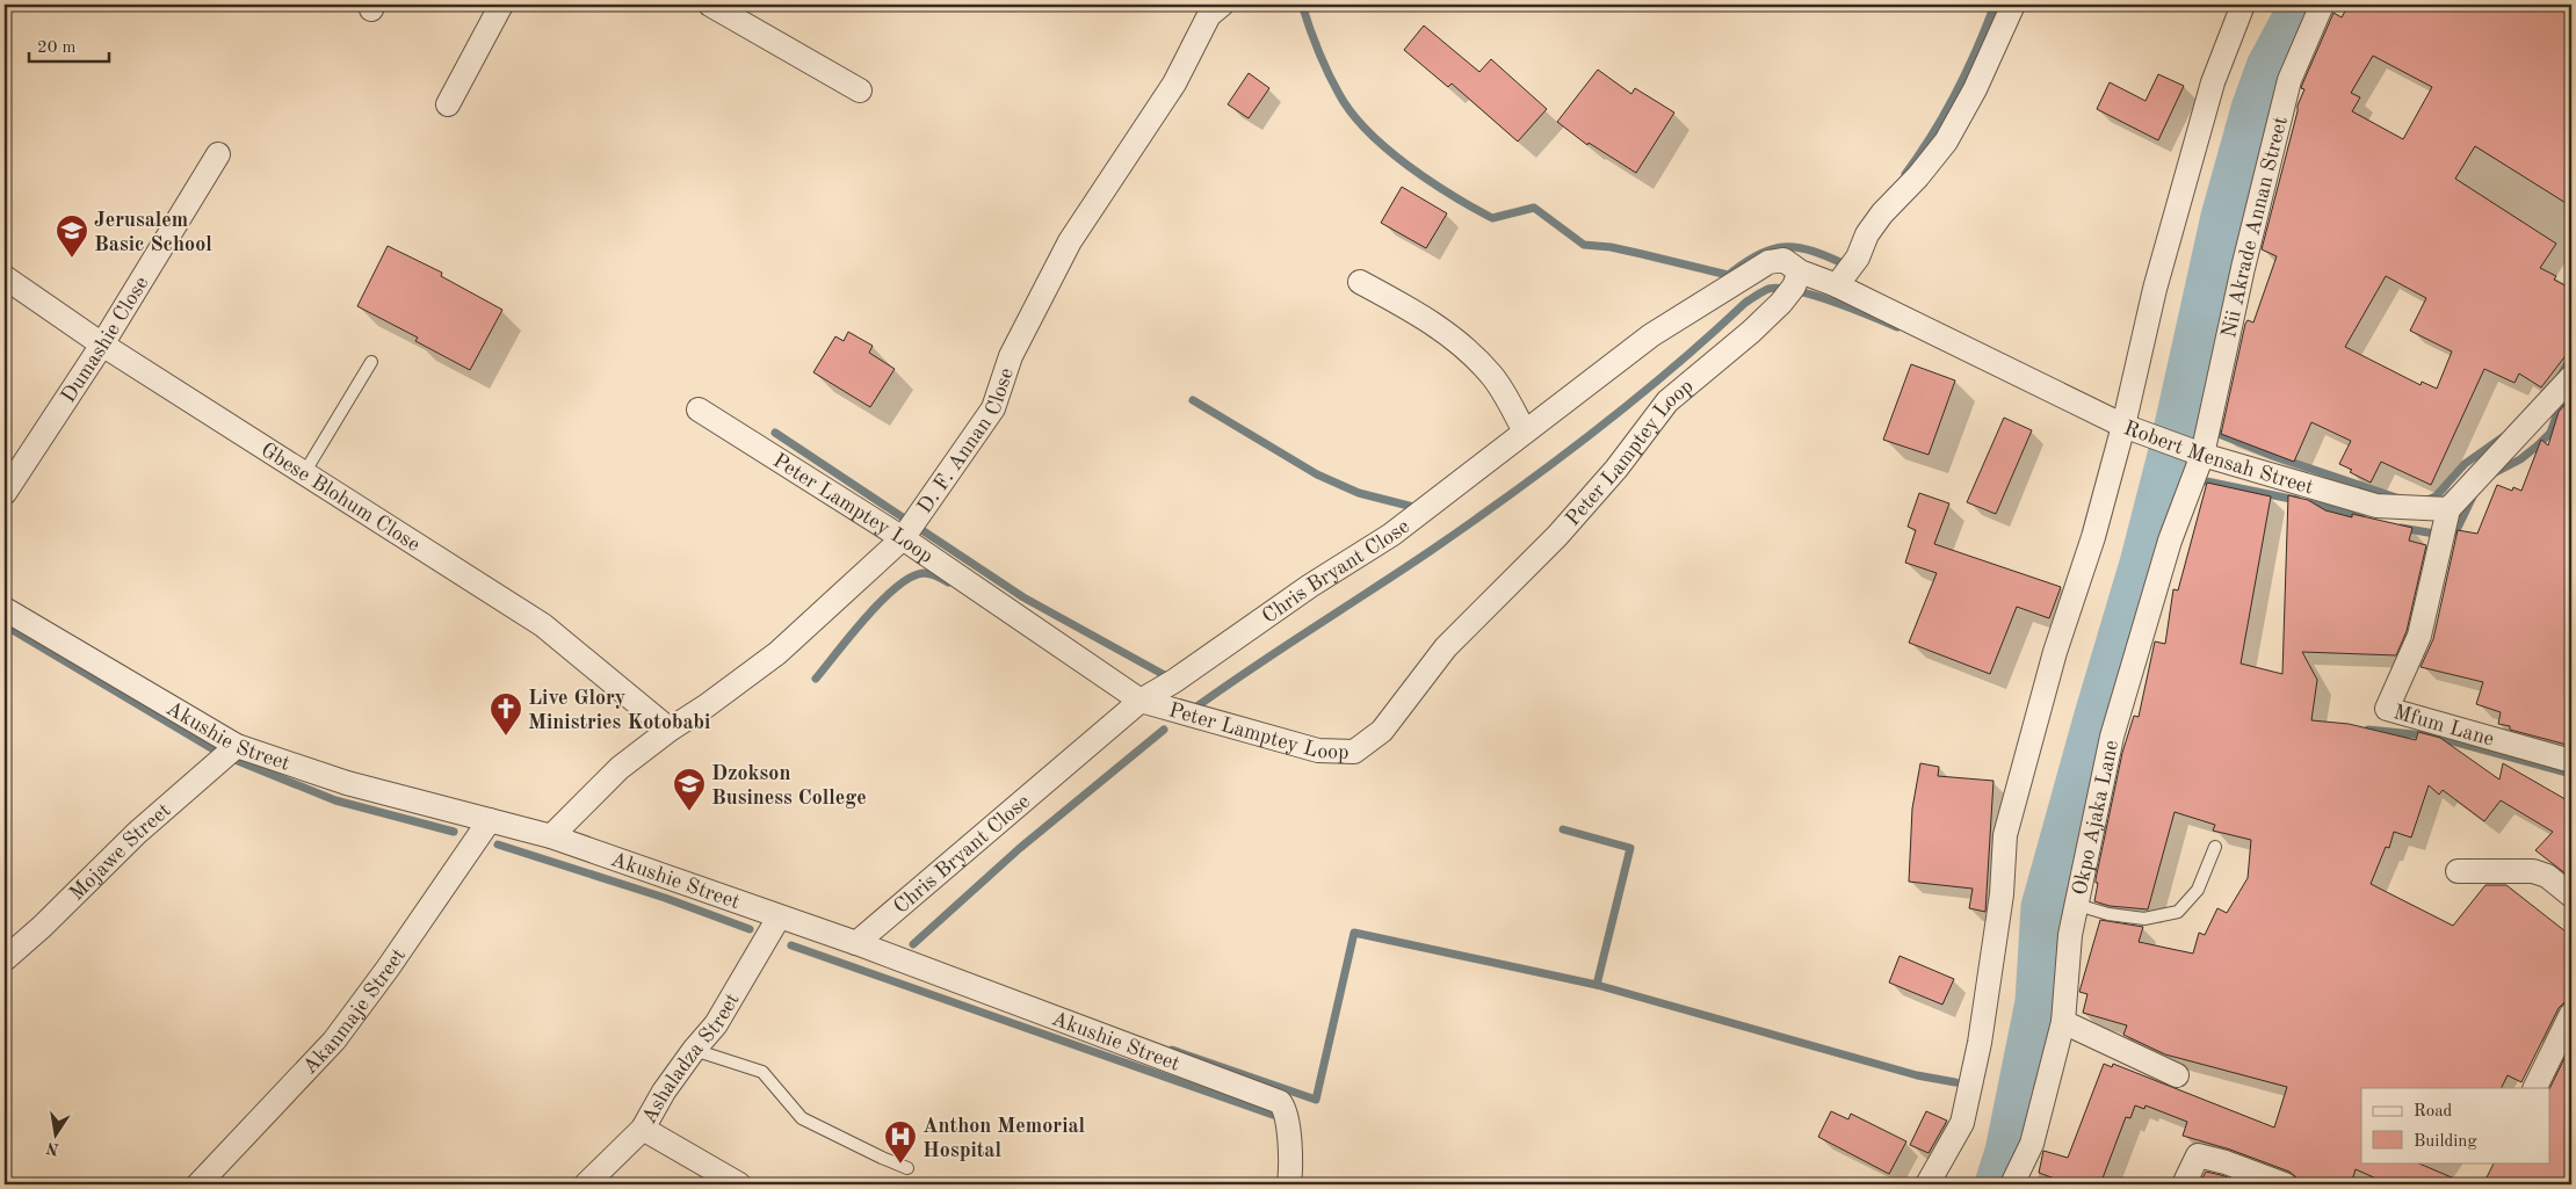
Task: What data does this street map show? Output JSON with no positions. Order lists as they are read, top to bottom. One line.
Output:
{"streets":{"street":["Nii Akrade Annan Street","Dumashie Close","D. F. Annan Close","Peter Lamptey Loop","Robert Mensah Street","Gbese Blohum Close","Chris Bryant Close","Mfum Lane","Akushie Street","Okpo Ajaka Lane","Mojawe Street","Akanmaje Street","Ashaladza Street"]},"crossings":[["Nii Akrade Annan Street","Robert Mensah Street"],["Nii Akrade Annan Street","Okpo Ajaka Lane"],["Dumashie Close","Gbese Blohum Close"],["D. F. Annan Close","Peter Lamptey Loop"],["D. F. Annan Close","Gbese Blohum Close"],["D. F. Annan Close","Akushie Street"],["Peter Lamptey Loop","Chris Bryant Close"],["Robert Mensah Street","Chris Bryant Close"],["Robert Mensah Street","Mfum Lane"],["Robert Mensah Street","Okpo Ajaka Lane"],["Chris Bryant Close","Akushie Street"],["Akushie Street","Mojawe Street"],["Akushie Street","Akanmaje Street"],["Akushie Street","Ashaladza Street"]],"places":{"school or university":["Jerusalem Basic School","Dzokson Business College"],"church":["Live Glory Ministries Kotobabi"],"hospital":["Anthon Memorial Hospital"]},"legend":["Road","Building"],"scale_bar":"20 m","north":"bottom"}
